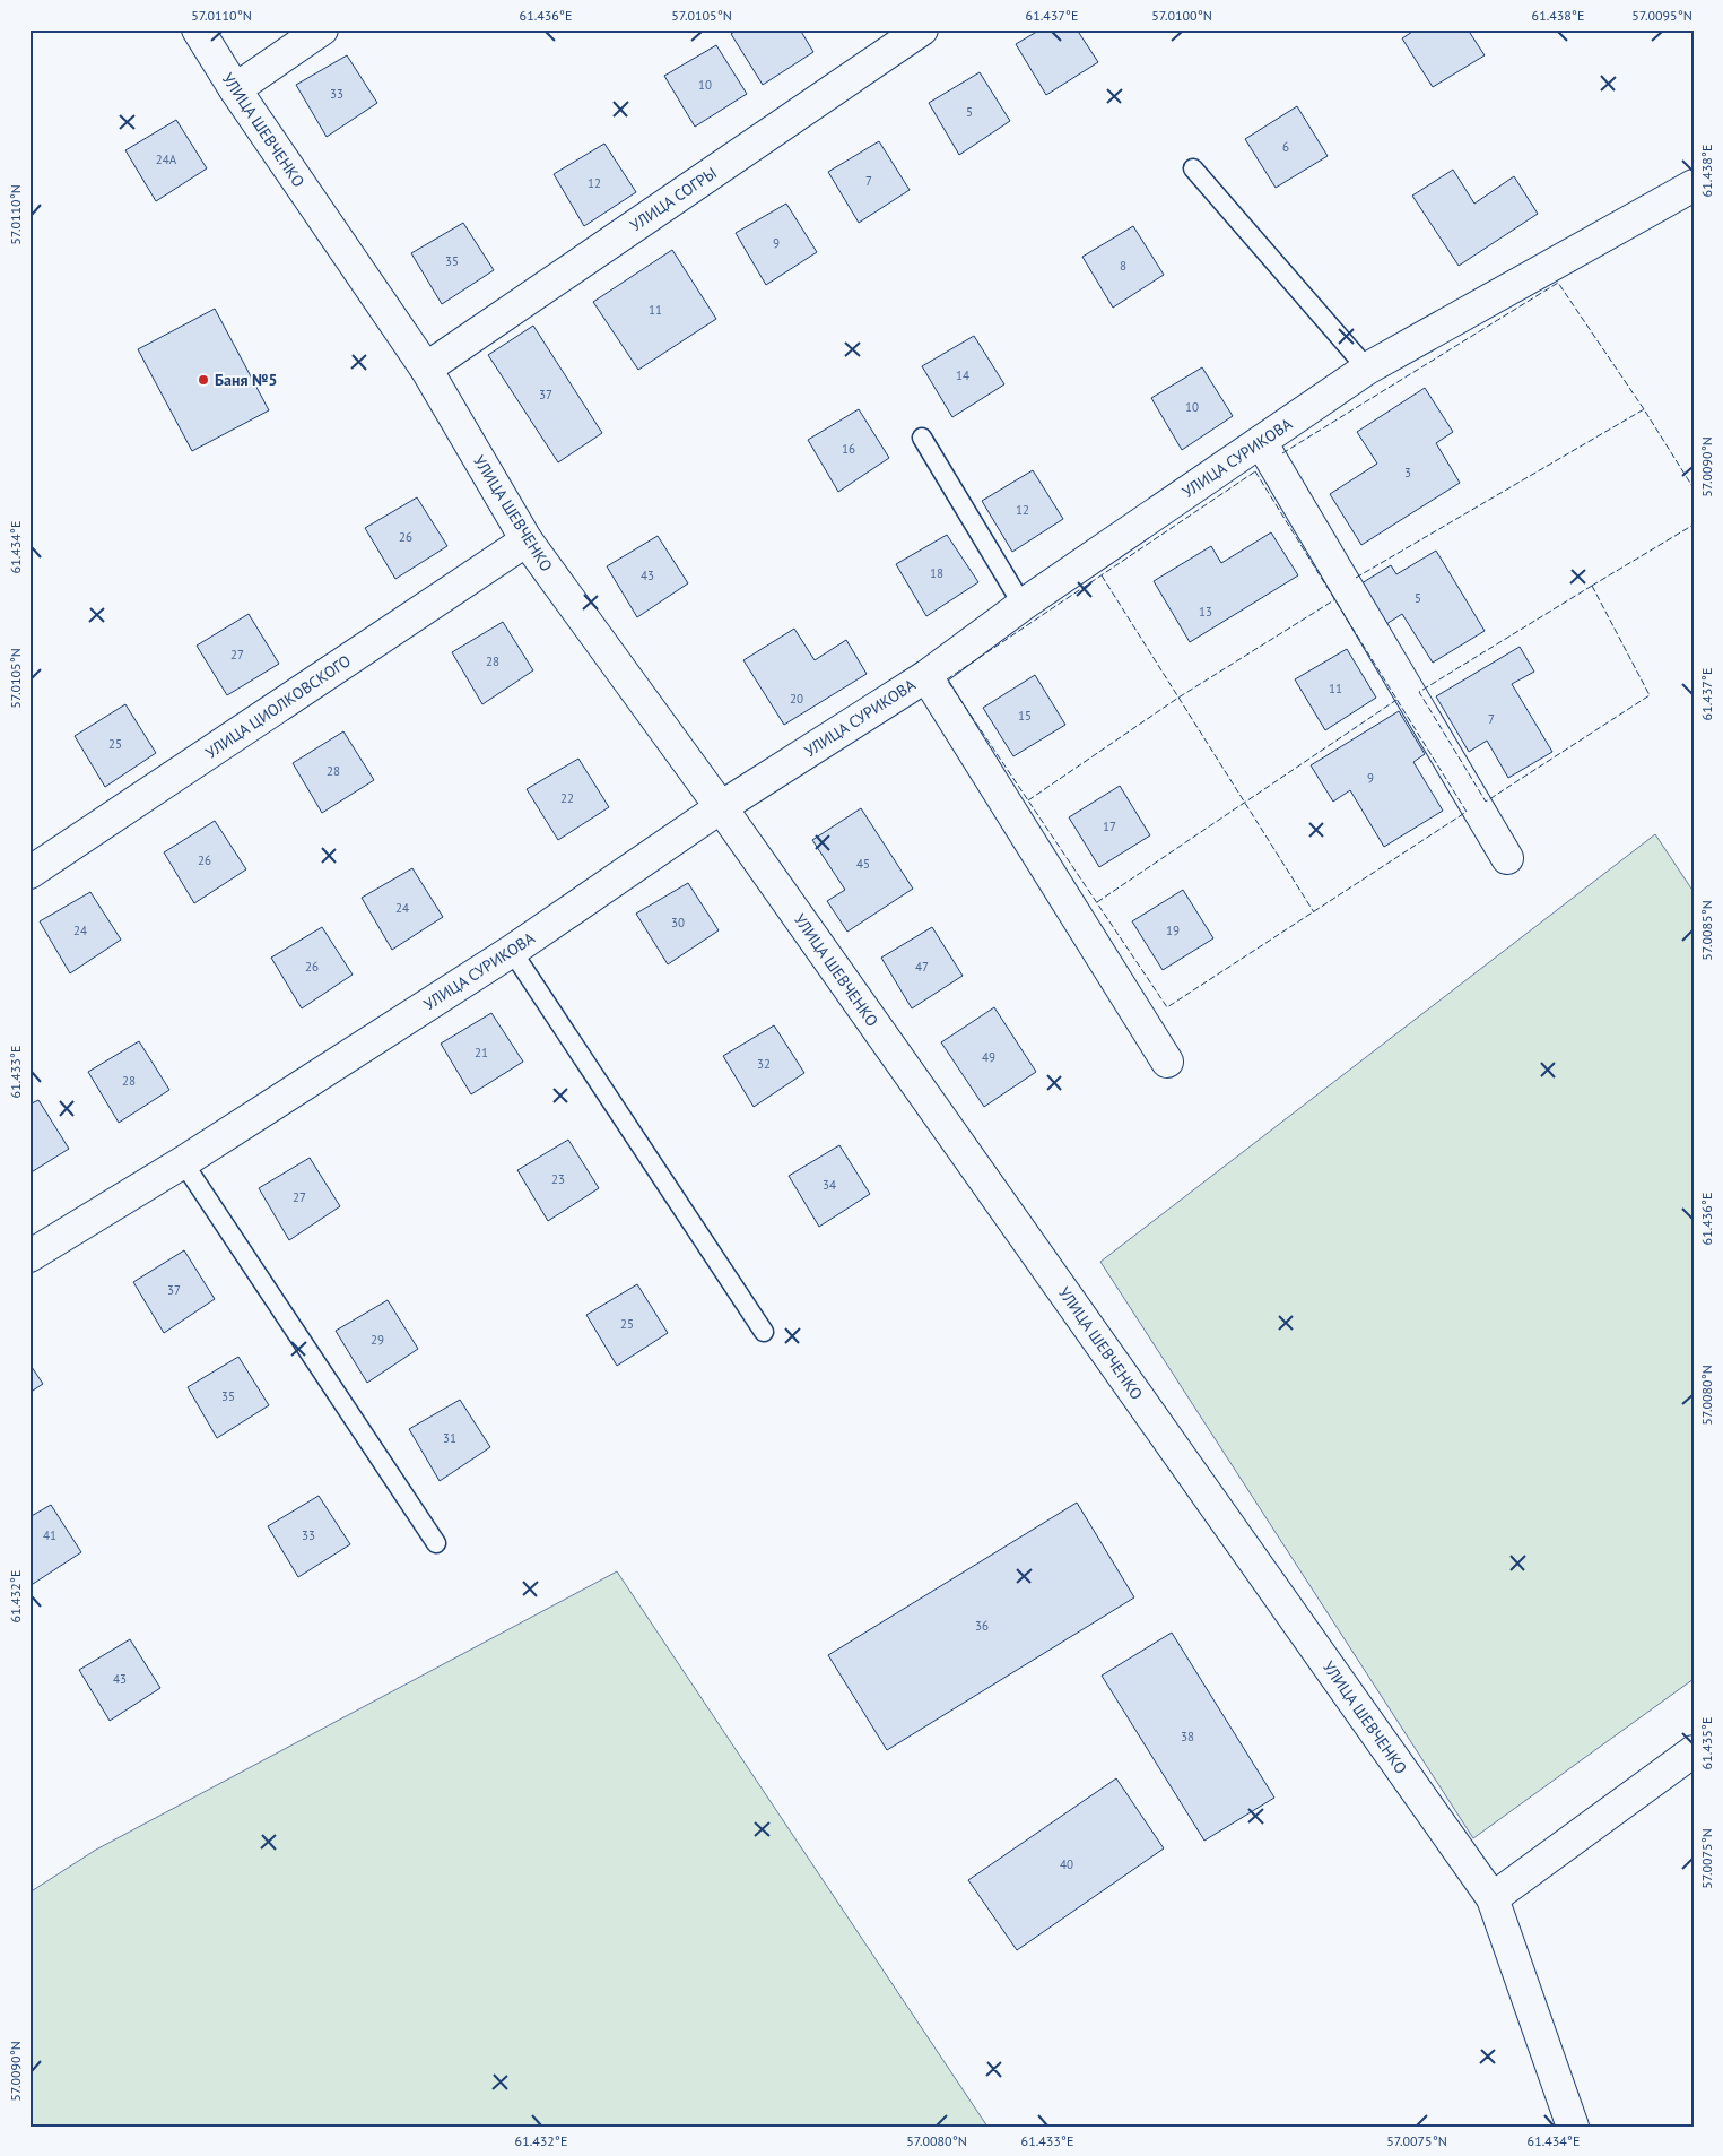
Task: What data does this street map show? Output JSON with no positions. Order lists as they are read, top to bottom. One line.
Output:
{"streets":{"street":["УЛИЦА ШЕВЧЕНКО","УЛИЦА СОГРЫ","УЛИЦА СУРИКОВА","УЛИЦА ЦИОЛКОВСКОГО"]},"crossings":[["УЛИЦА ШЕВЧЕНКО","УЛИЦА СОГРЫ"],["УЛИЦА ШЕВЧЕНКО","УЛИЦА СУРИКОВА"],["УЛИЦА ШЕВЧЕНКО","УЛИЦА ЦИОЛКОВСКОГО"]],"places":["Баня №5"],"house_numbers":["10","33","5","6","24А","7","12","9","35","8","11","14","37","10","16","3","12","26","18","43","5","13","27","28","11","20","15","7","25","28","9","22","17","26","45","24","30","24","19","26","47","21","49","32","28","23","34","27","37","25","29","35","31","41","33","36","43","38","40"],"coordinates":["57.0110°N","61.436°E","57.0105°N","61.437°E","57.0100°N","61.438°E","57.0095°N","57.0090°N","61.434°E","57.0085°N","61.433°E","57.0080°N","61.432°E","61.435°E","57.0075°N"]}
